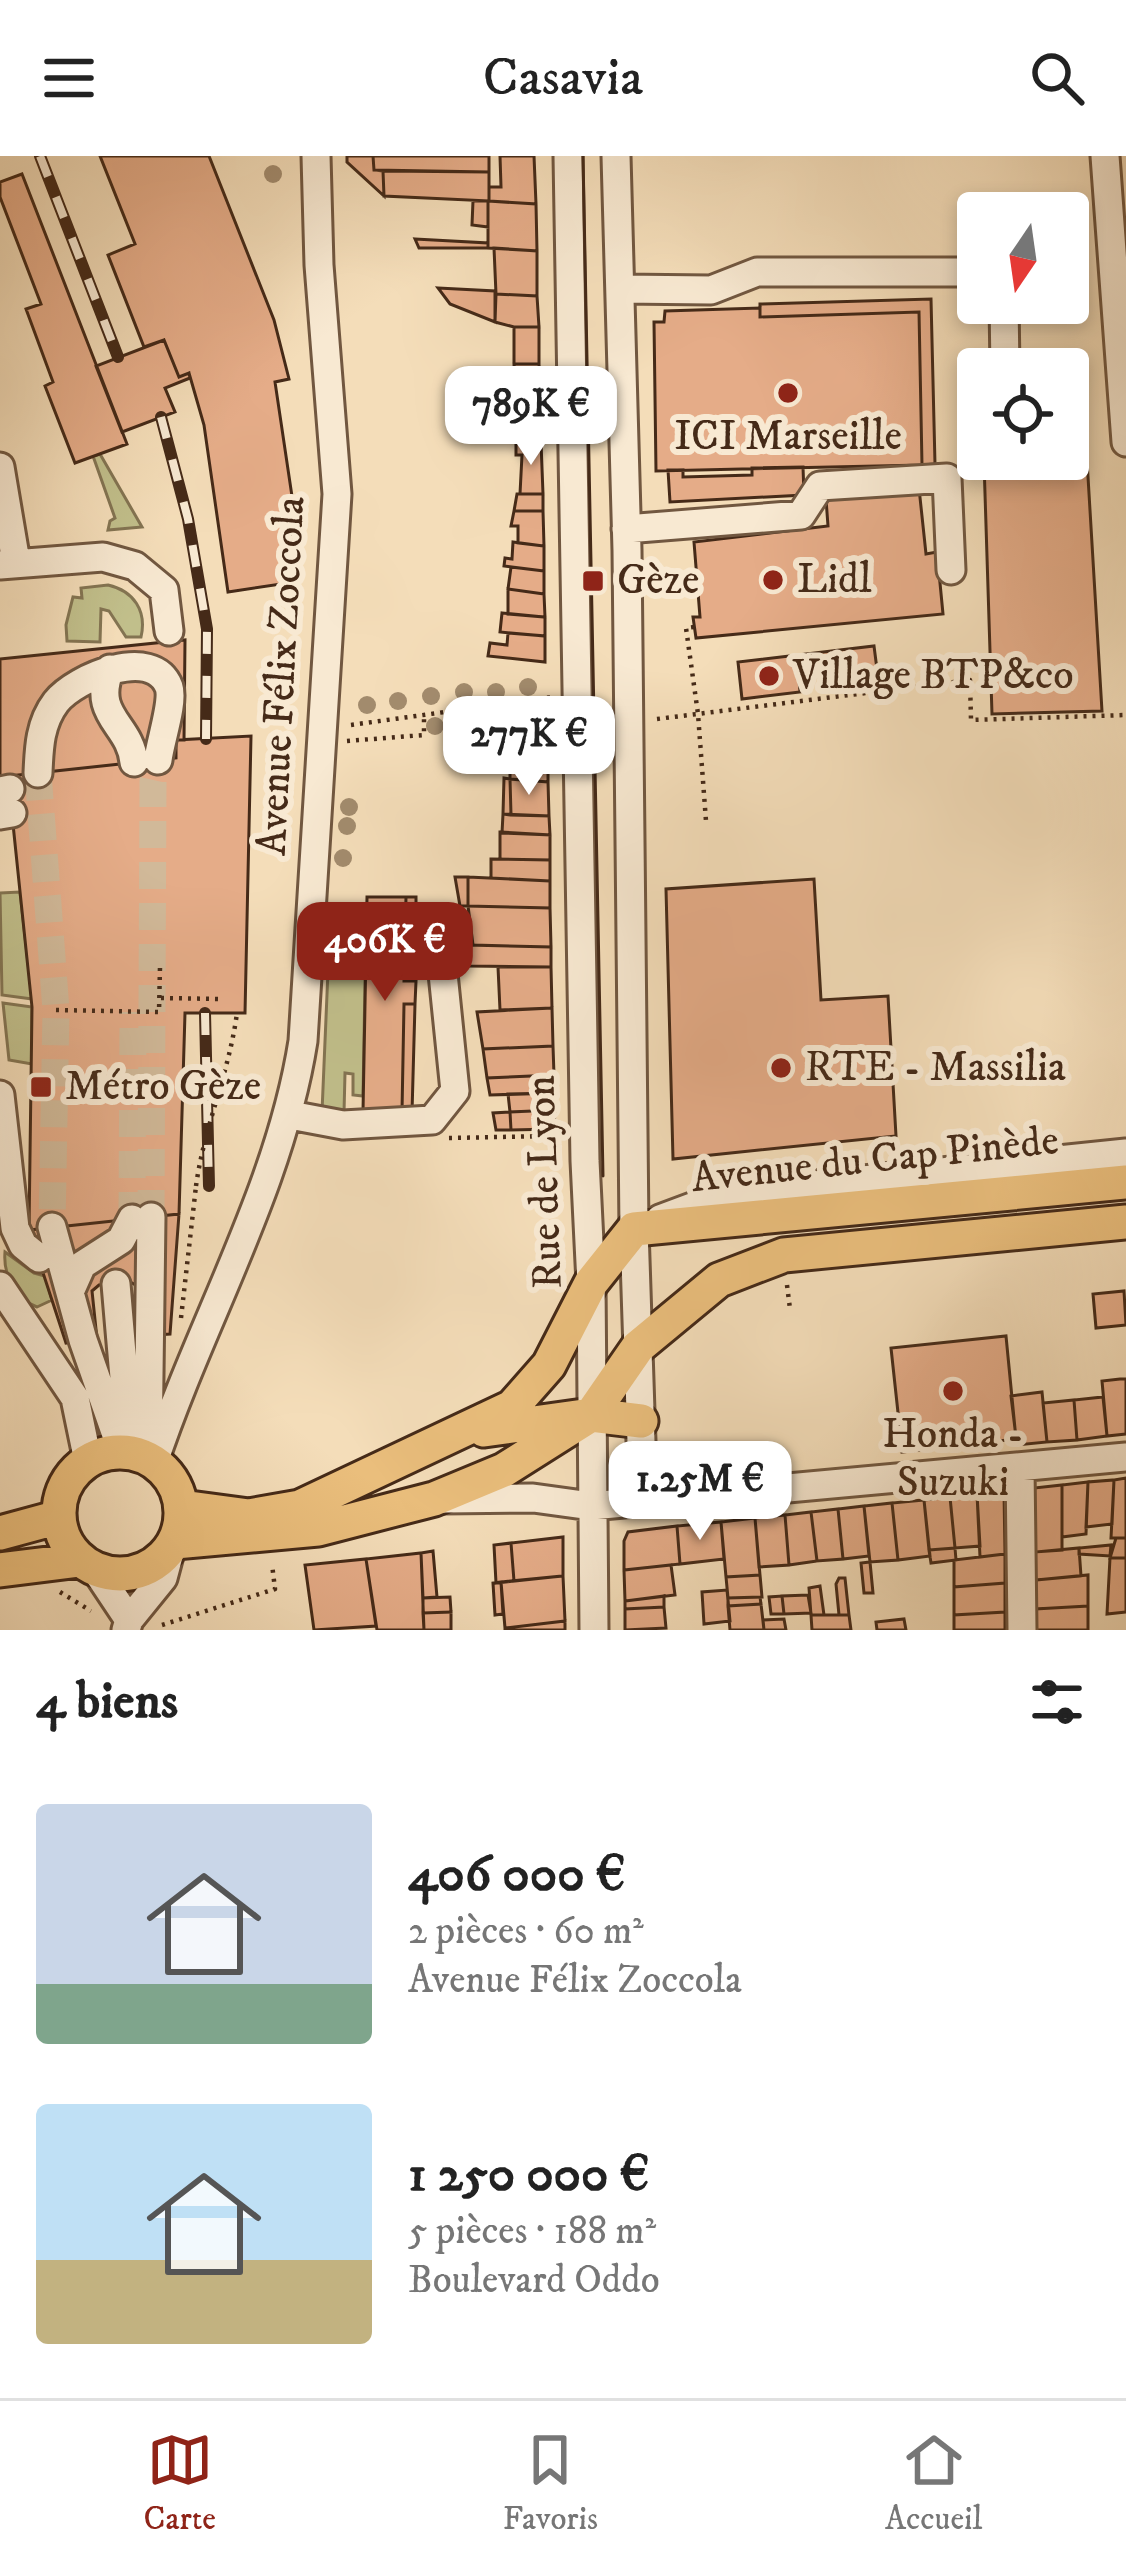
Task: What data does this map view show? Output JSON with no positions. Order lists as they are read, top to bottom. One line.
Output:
{"streets":{"main road":["Avenue du Cap Pinède"],"street":["Avenue Félix Zoccola","Rue de Lyon"]},"crossings":[["Avenue du Cap Pinède","Rue de Lyon"]],"places":{"other":["ICI Marseille","Lidl","Village BTP&co","RTE - Massilia","Honda - Suzuki"],"transit":["Gèze","Métro Gèze"]},"north":"bottom","page":{"header":"Casavia","price":["789K €","277K €","406K €","1.25M €"],"heading":"4 biens","list":[{"name":"406 000 €","note":"2 pièces · 60 m² · Avenue Félix Zoccola"},{"name":"1 250 000 €","note":"5 pièces · 188 m² · Boulevard Oddo"}],"tabs":["Carte","Favoris","Accueil"]}}
